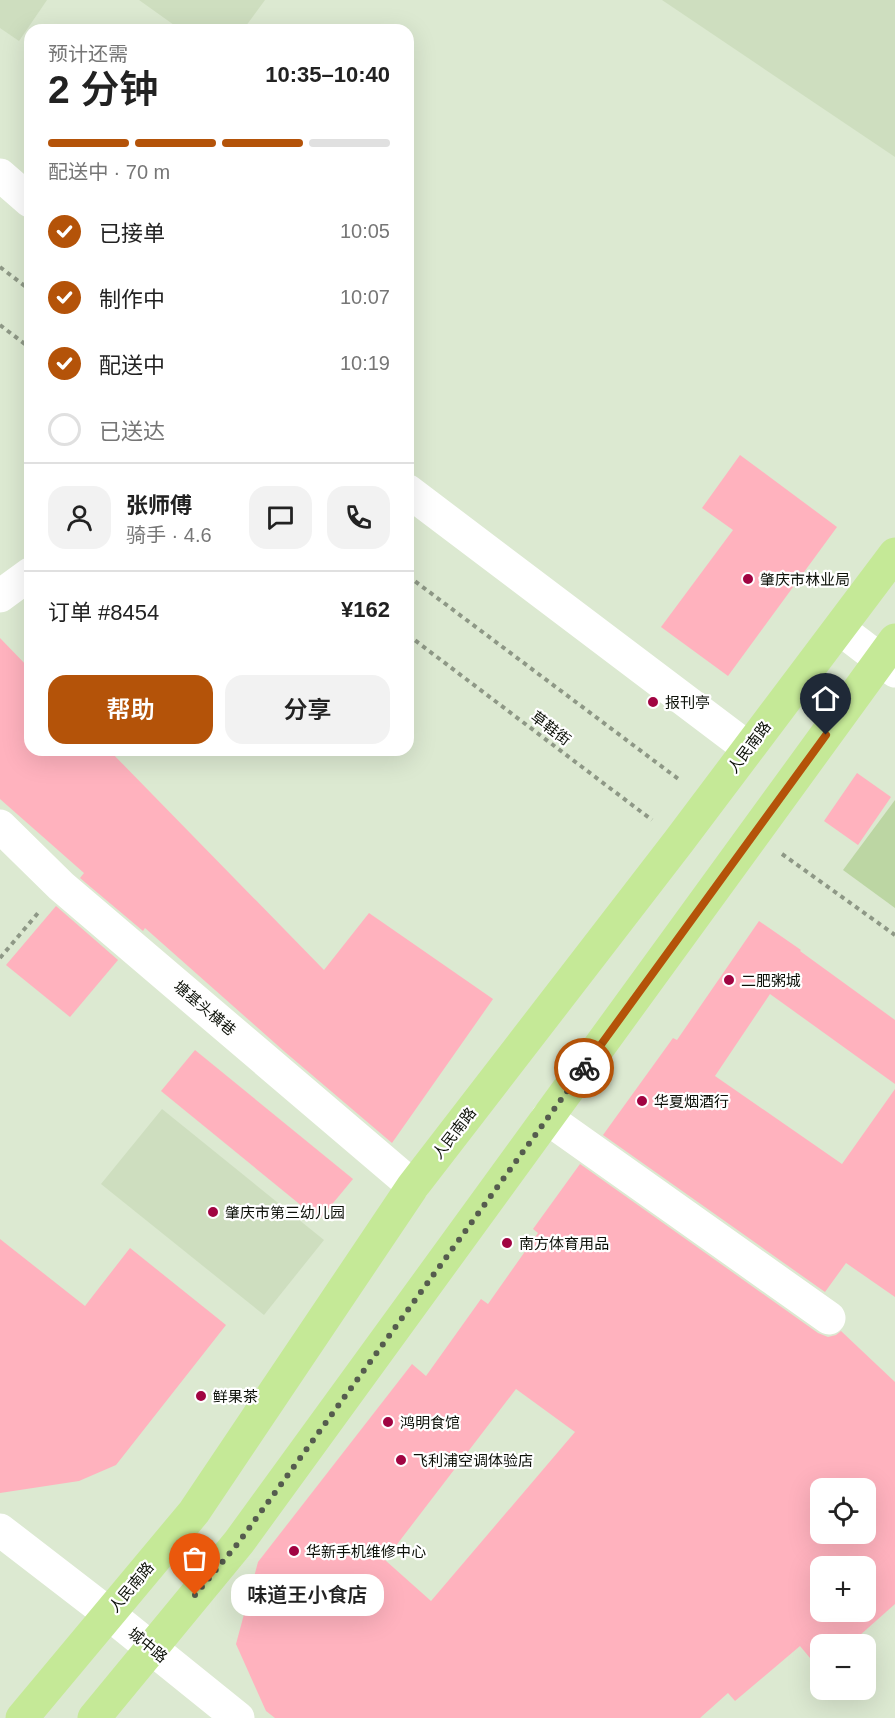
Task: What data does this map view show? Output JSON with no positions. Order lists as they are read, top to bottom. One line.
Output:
{"streets":{"main road":["人民南路"],"street":["塘基头横巷","城中路"],"path":["草鞋街"]},"crossings":[["草鞋街","人民南路"],["人民南路","塘基头横巷"],["人民南路","城中路"]],"places":["肇庆市林业局","报刊亭","二肥粥城","华夏烟酒行","肇庆市第三幼儿园","南方体育用品","鲜果茶","鸿明食馆","飞利浦空调体验店","华新手机维修中心","味道王小食店"],"page":{"heading":["2 分钟","预计还需","10:35–10:40"],"panel":["张师傅","骑手 · 4.6","订单 #8454","¥162"],"bar":"配送中 · 70 m","list":[["已接单","10:05"],["制作中","10:07"],["配送中","10:19"],"已送达"],"buttons":["帮助","分享"],"map_buttons":["+","−"],"bubble":"味道王小食店"}}
